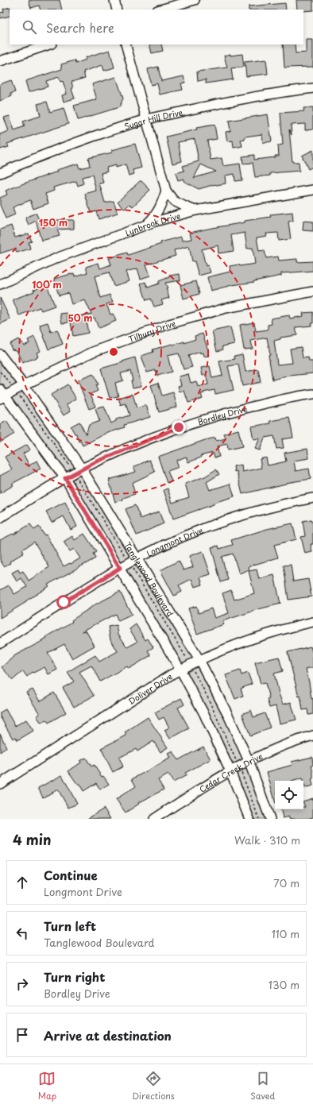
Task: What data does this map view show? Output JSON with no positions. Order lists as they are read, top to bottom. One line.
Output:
{"streets":{"street":["Sugar Hill Drive","Lynbrook Drive","Tilbury Drive","Bordley Drive","Longmont Drive","Tanglewood Boulevard","Doliver Drive","Cedar Creek Drive"]},"crossings":[["Tilbury Drive","Tanglewood Boulevard"],["Bordley Drive","Tanglewood Boulevard"],["Longmont Drive","Tanglewood Boulevard"],["Tanglewood Boulevard","Doliver Drive"],["Tanglewood Boulevard","Cedar Creek Drive"]],"page":{"search":"Search here","heading":["4 min","Walk · 310 m"],"list":[["Continue","Longmont Drive","70 m"],["Turn left","Tanglewood Boulevard","110 m"],["Turn right","Bordley Drive","130 m"],"Arrive at destination"],"nav":["Map","Directions","Saved"]},"rings":["150 m","100 m","50 m"]}
